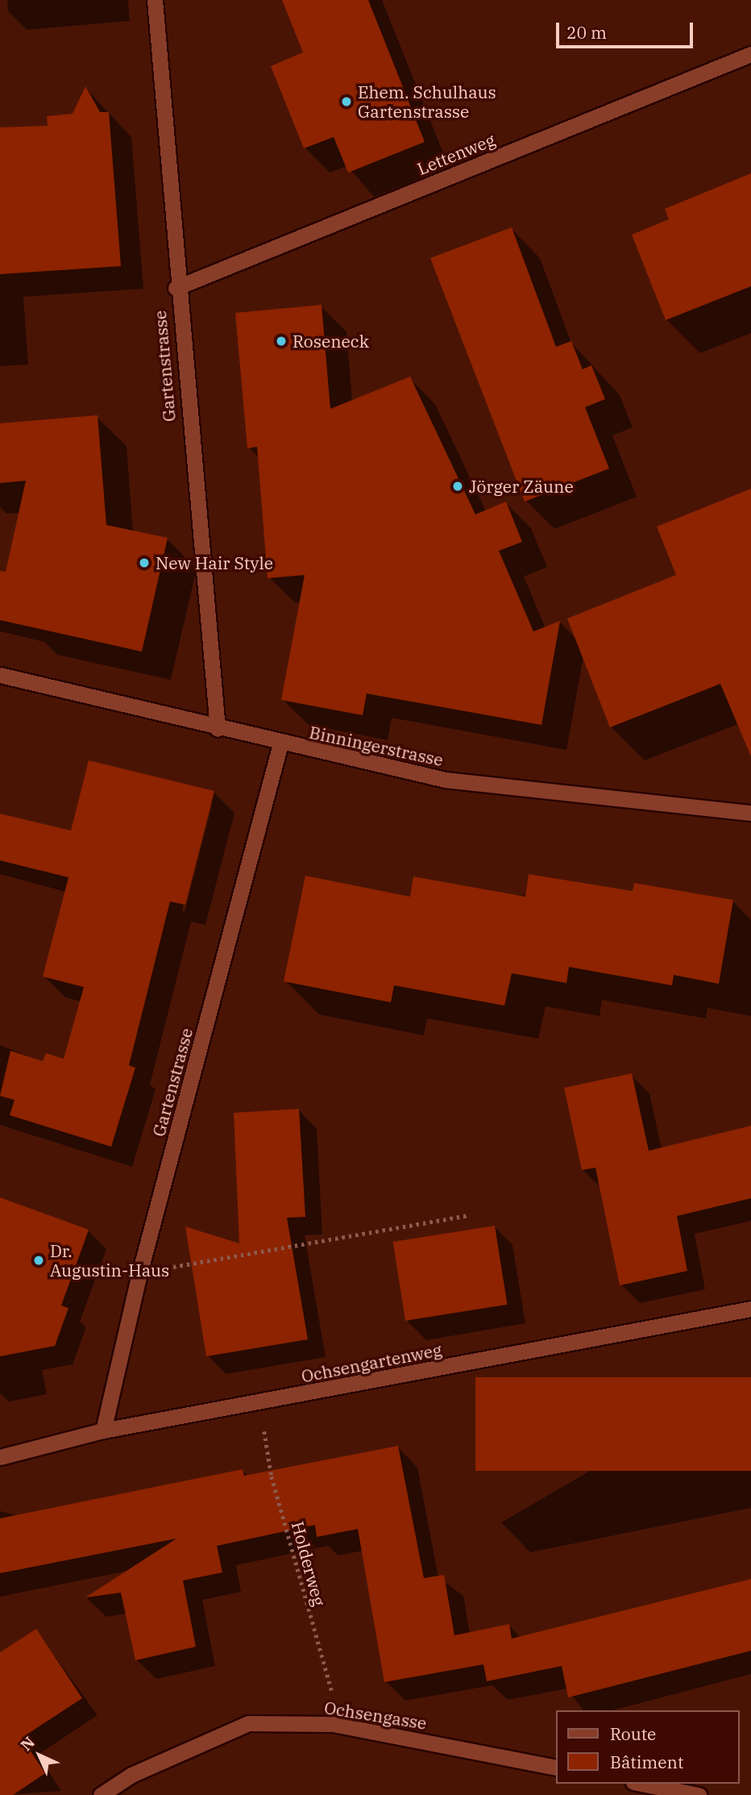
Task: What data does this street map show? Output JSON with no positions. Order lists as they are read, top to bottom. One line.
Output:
{"streets":{"street":["Lettenweg","Gartenstrasse","Binningerstrasse","Ochsengartenweg","Ochsengasse"],"path":["Holderweg"]},"crossings":[["Lettenweg","Gartenstrasse"],["Gartenstrasse","Binningerstrasse"],["Gartenstrasse","Ochsengartenweg"]],"places":["Ehem. Schulhaus Gartenstrasse","Roseneck","Jörger Zäune","New Hair Style","Dr. Augustin-Haus"],"legend":["Route","Bâtiment"],"scale_bar":"20 m","north":"top left"}
